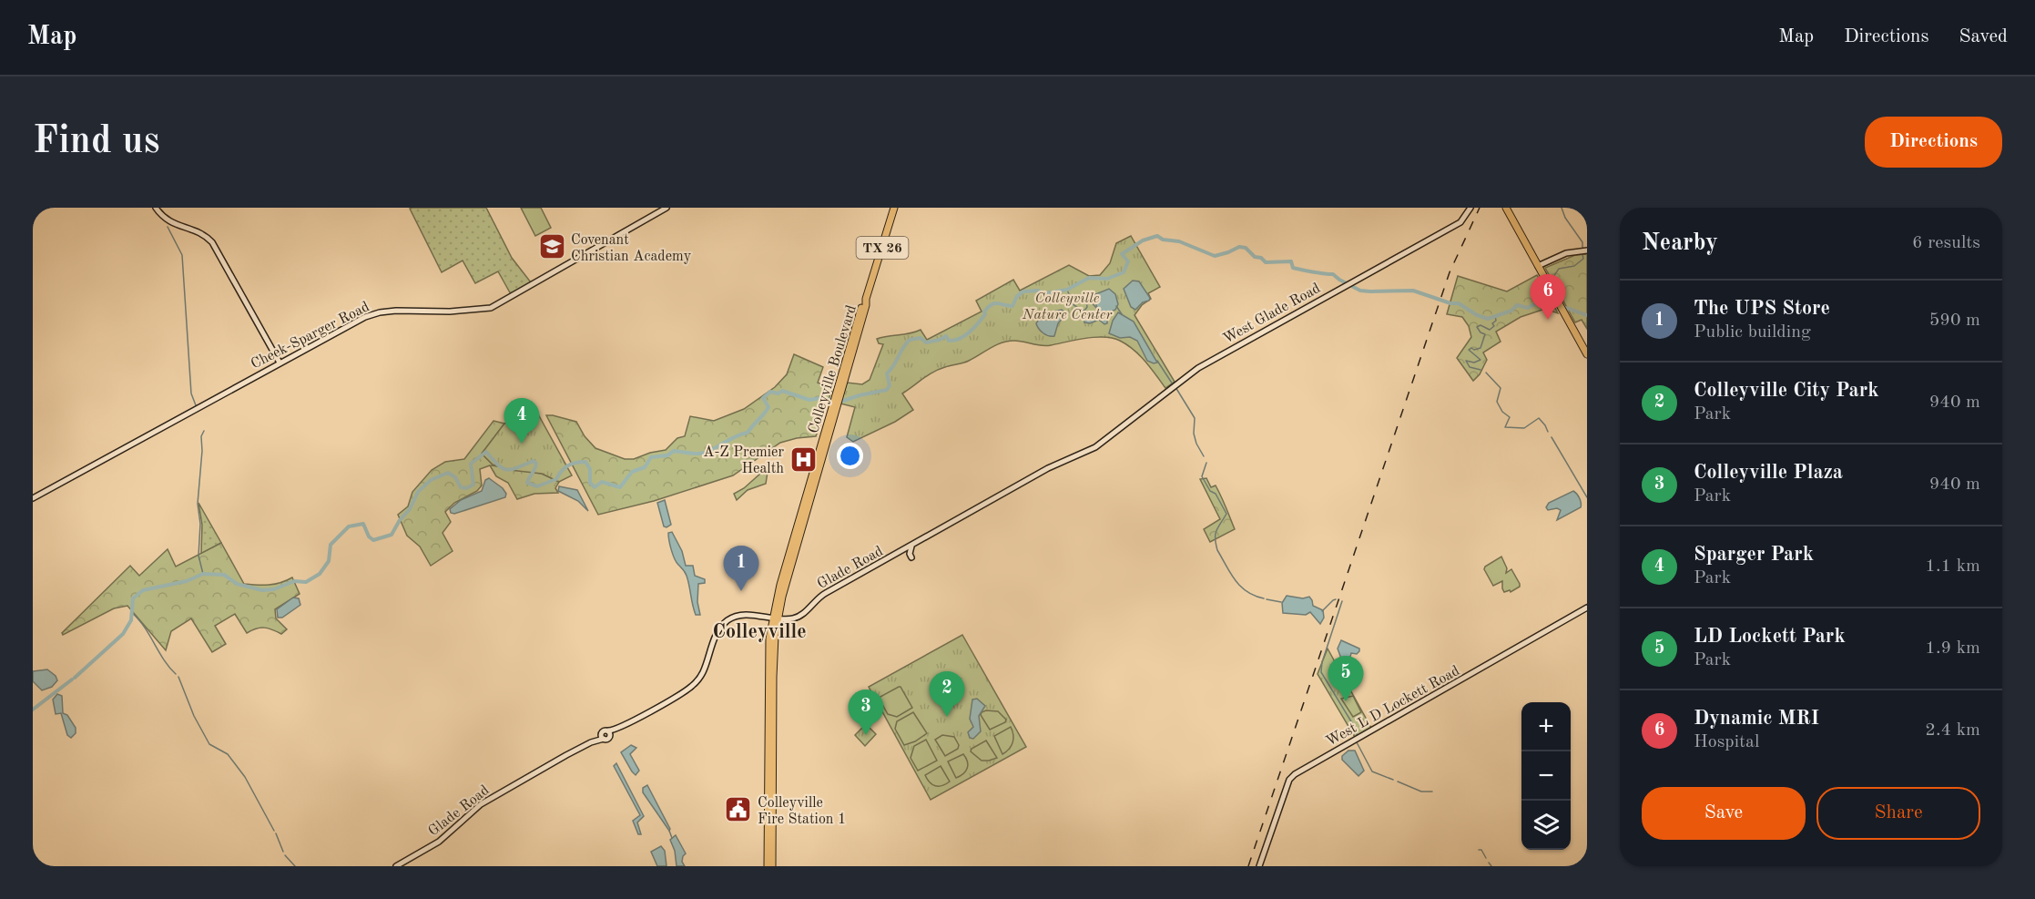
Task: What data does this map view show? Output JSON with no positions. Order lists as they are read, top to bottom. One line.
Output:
{"streets":{"main road":["TX 26","West Glade Road","Cheek-Sparger Road","Colleyville Boulevard","Glade Road","West L D Lockett Road"]},"crossings":[["West Glade Road","Glade Road"],["Colleyville Boulevard","Glade Road"]],"districts":["Colleyville"],"parks":["Colleyville Nature Center"],"places":{"school or university":["Covenant Christian Academy"],"hospital":["A-Z Premier Health"],"public building":["Colleyville Fire Station 1"]},"page":{"header":"Map","nav":["Map","Directions","Saved"],"buttons":["Directions",["Save","Share"]],"title":"Find us","heading":["Nearby","6 results"],"pins":["6","4","1","5","2","3"],"list":[{"mark":"1","name":"The UPS Store","note":"Public building","value":"590 m"},{"mark":"2","name":"Colleyville City Park","note":"Park","value":"940 m"},{"mark":"3","name":"Colleyville Plaza","note":"Park","value":"940 m"},{"mark":"4","name":"Sparger Park","note":"Park","value":"1.1 km"},{"mark":"5","name":"LD Lockett Park","note":"Park","value":"1.9 km"},{"mark":"6","name":"Dynamic MRI","note":"Hospital","value":"2.4 km"}],"map_buttons":["+","−"]}}
